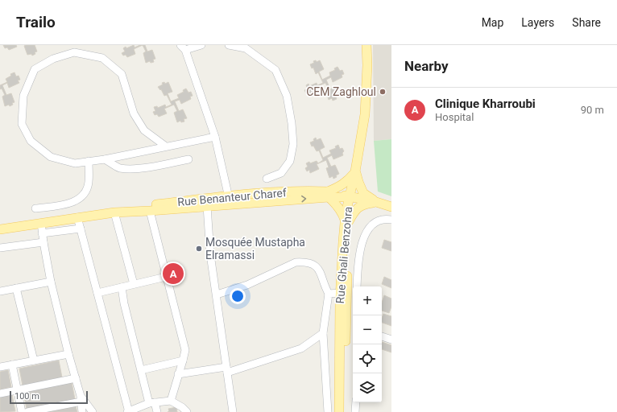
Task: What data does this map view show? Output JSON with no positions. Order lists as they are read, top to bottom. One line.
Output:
{"streets":{"main road":["Rue Benanteur Charef","Rue Ghali Benzohra"]},"crossings":[["Rue Benanteur Charef","Rue Ghali Benzohra"]],"places":["CEM Zaghloul","Mosquée Mustapha Elramassi"],"scale_bar":"100 m","page":{"header":"Trailo","nav":["Map","Layers","Share"],"heading":"Nearby","list":[{"mark":"A","name":"Clinique Kharroubi","note":"Hospital","value":"90 m"}],"pins":"A","map_buttons":["+","−"],"scale":"100 m"}}
